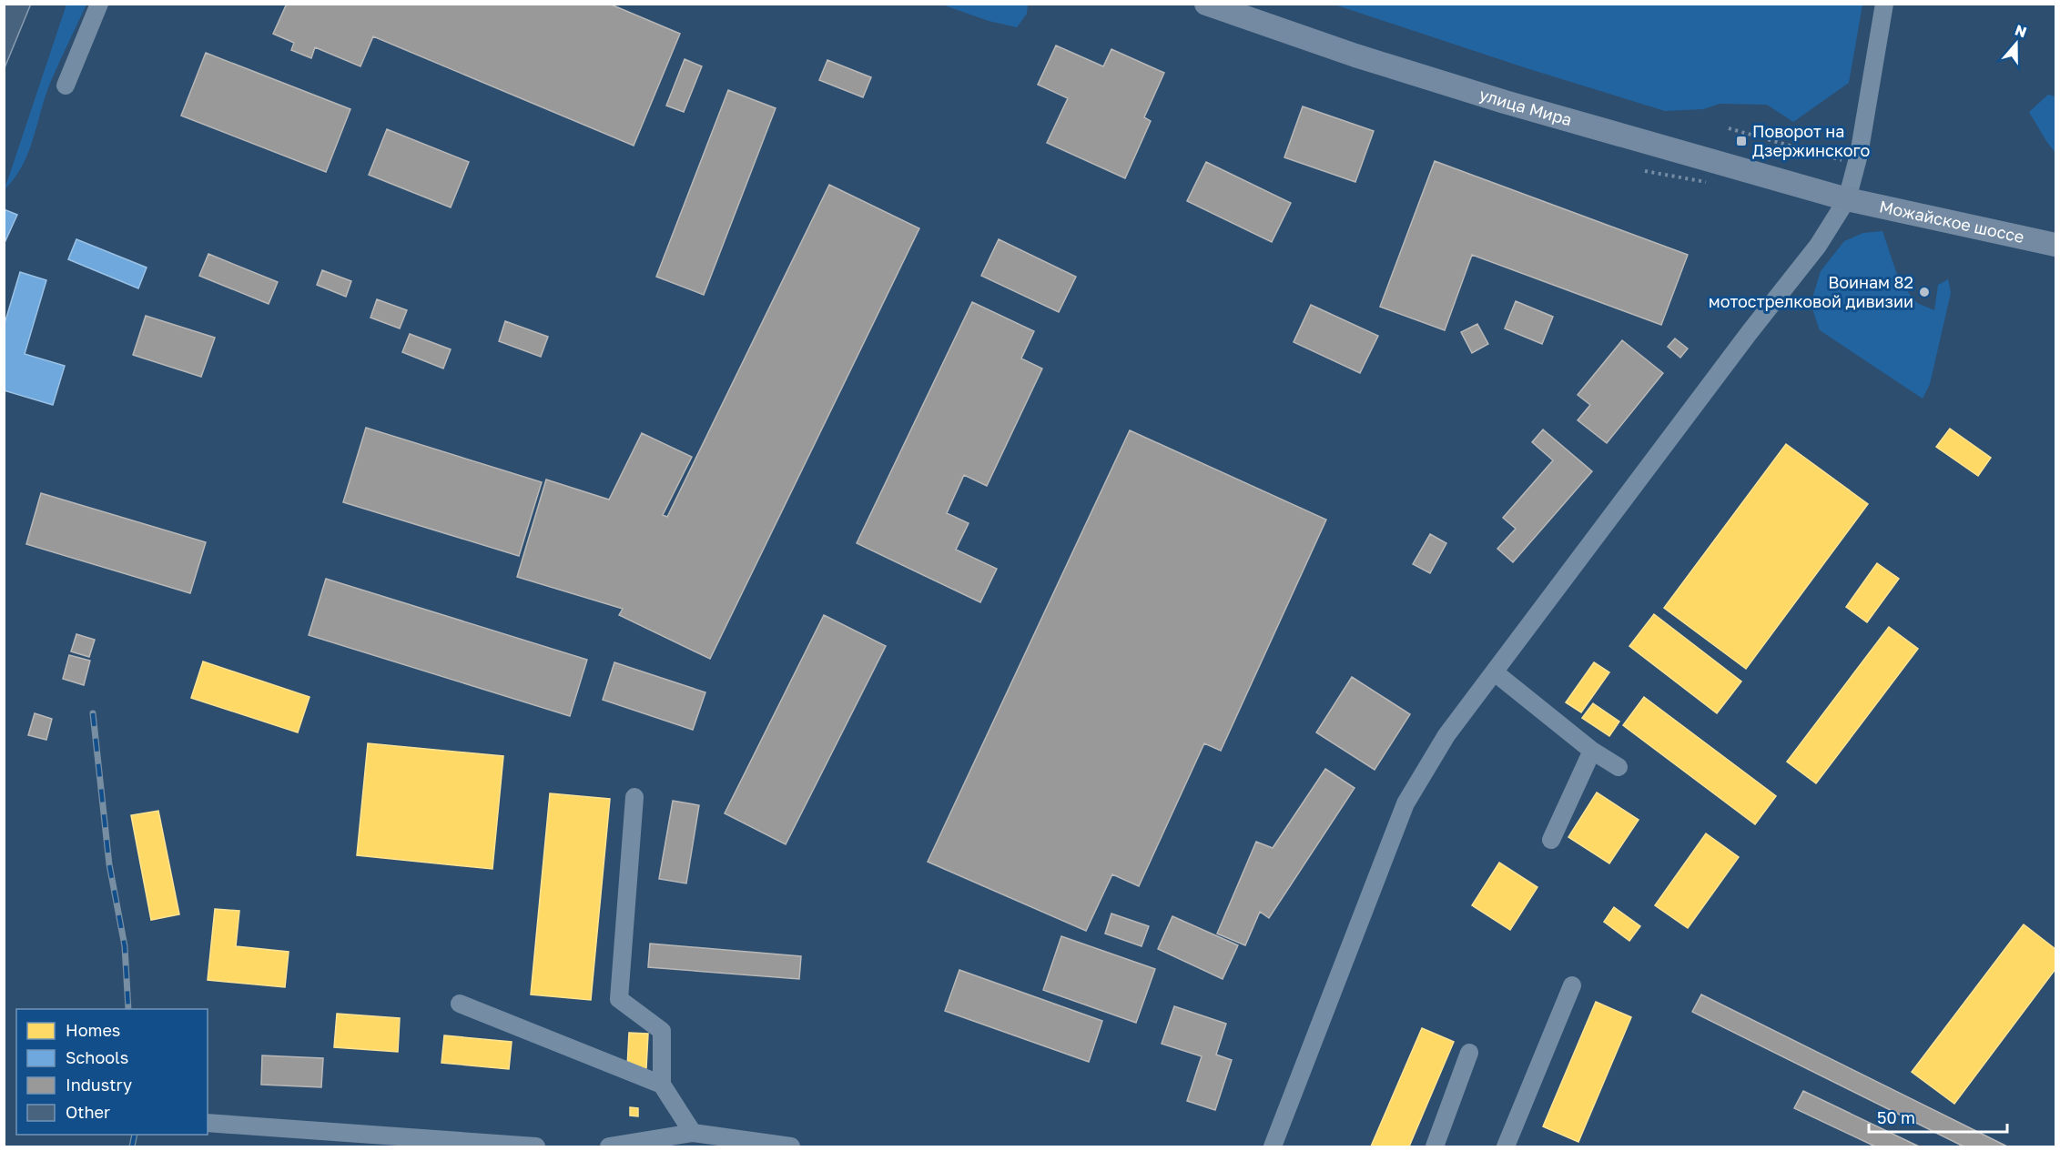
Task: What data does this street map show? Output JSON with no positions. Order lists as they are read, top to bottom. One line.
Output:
{"streets":{"main road":["улица Мира","Можайское шоссе"]},"crossings":[["улица Мира","Можайское шоссе"]],"places":{"transit":["Поворот на Дзержинского"],"other":["Воинам 82 мотострелковой дивизии"]},"legend":["Homes","Schools","Industry","Other"],"scale_bar":"50 m","north":"top"}
